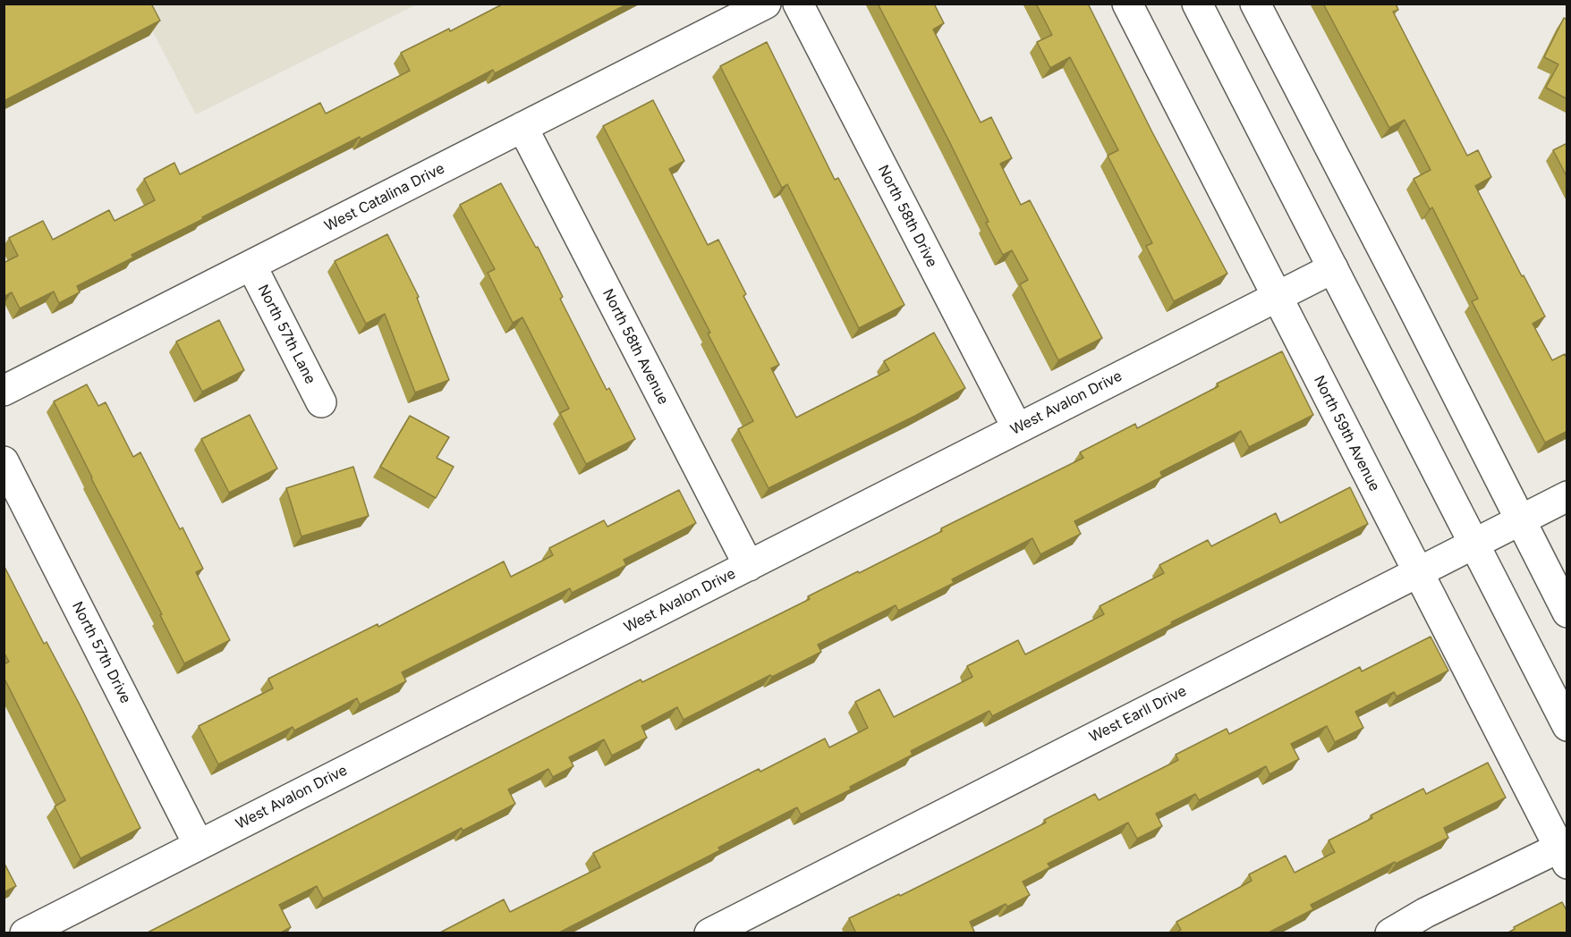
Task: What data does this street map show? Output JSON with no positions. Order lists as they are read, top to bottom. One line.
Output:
{"streets":{"street":["West Catalina Drive","North 58th Drive","North 57th Lane","North 58th Avenue","West Avalon Drive","North 59th Avenue","North 57th Drive","West Earll Drive"]},"crossings":[["West Catalina Drive","North 57th Lane"],["West Catalina Drive","North 58th Avenue"],["North 58th Drive","West Avalon Drive"],["North 58th Avenue","West Avalon Drive"],["West Avalon Drive","North 59th Avenue"],["West Avalon Drive","North 57th Drive"],["North 59th Avenue","West Earll Drive"]]}
